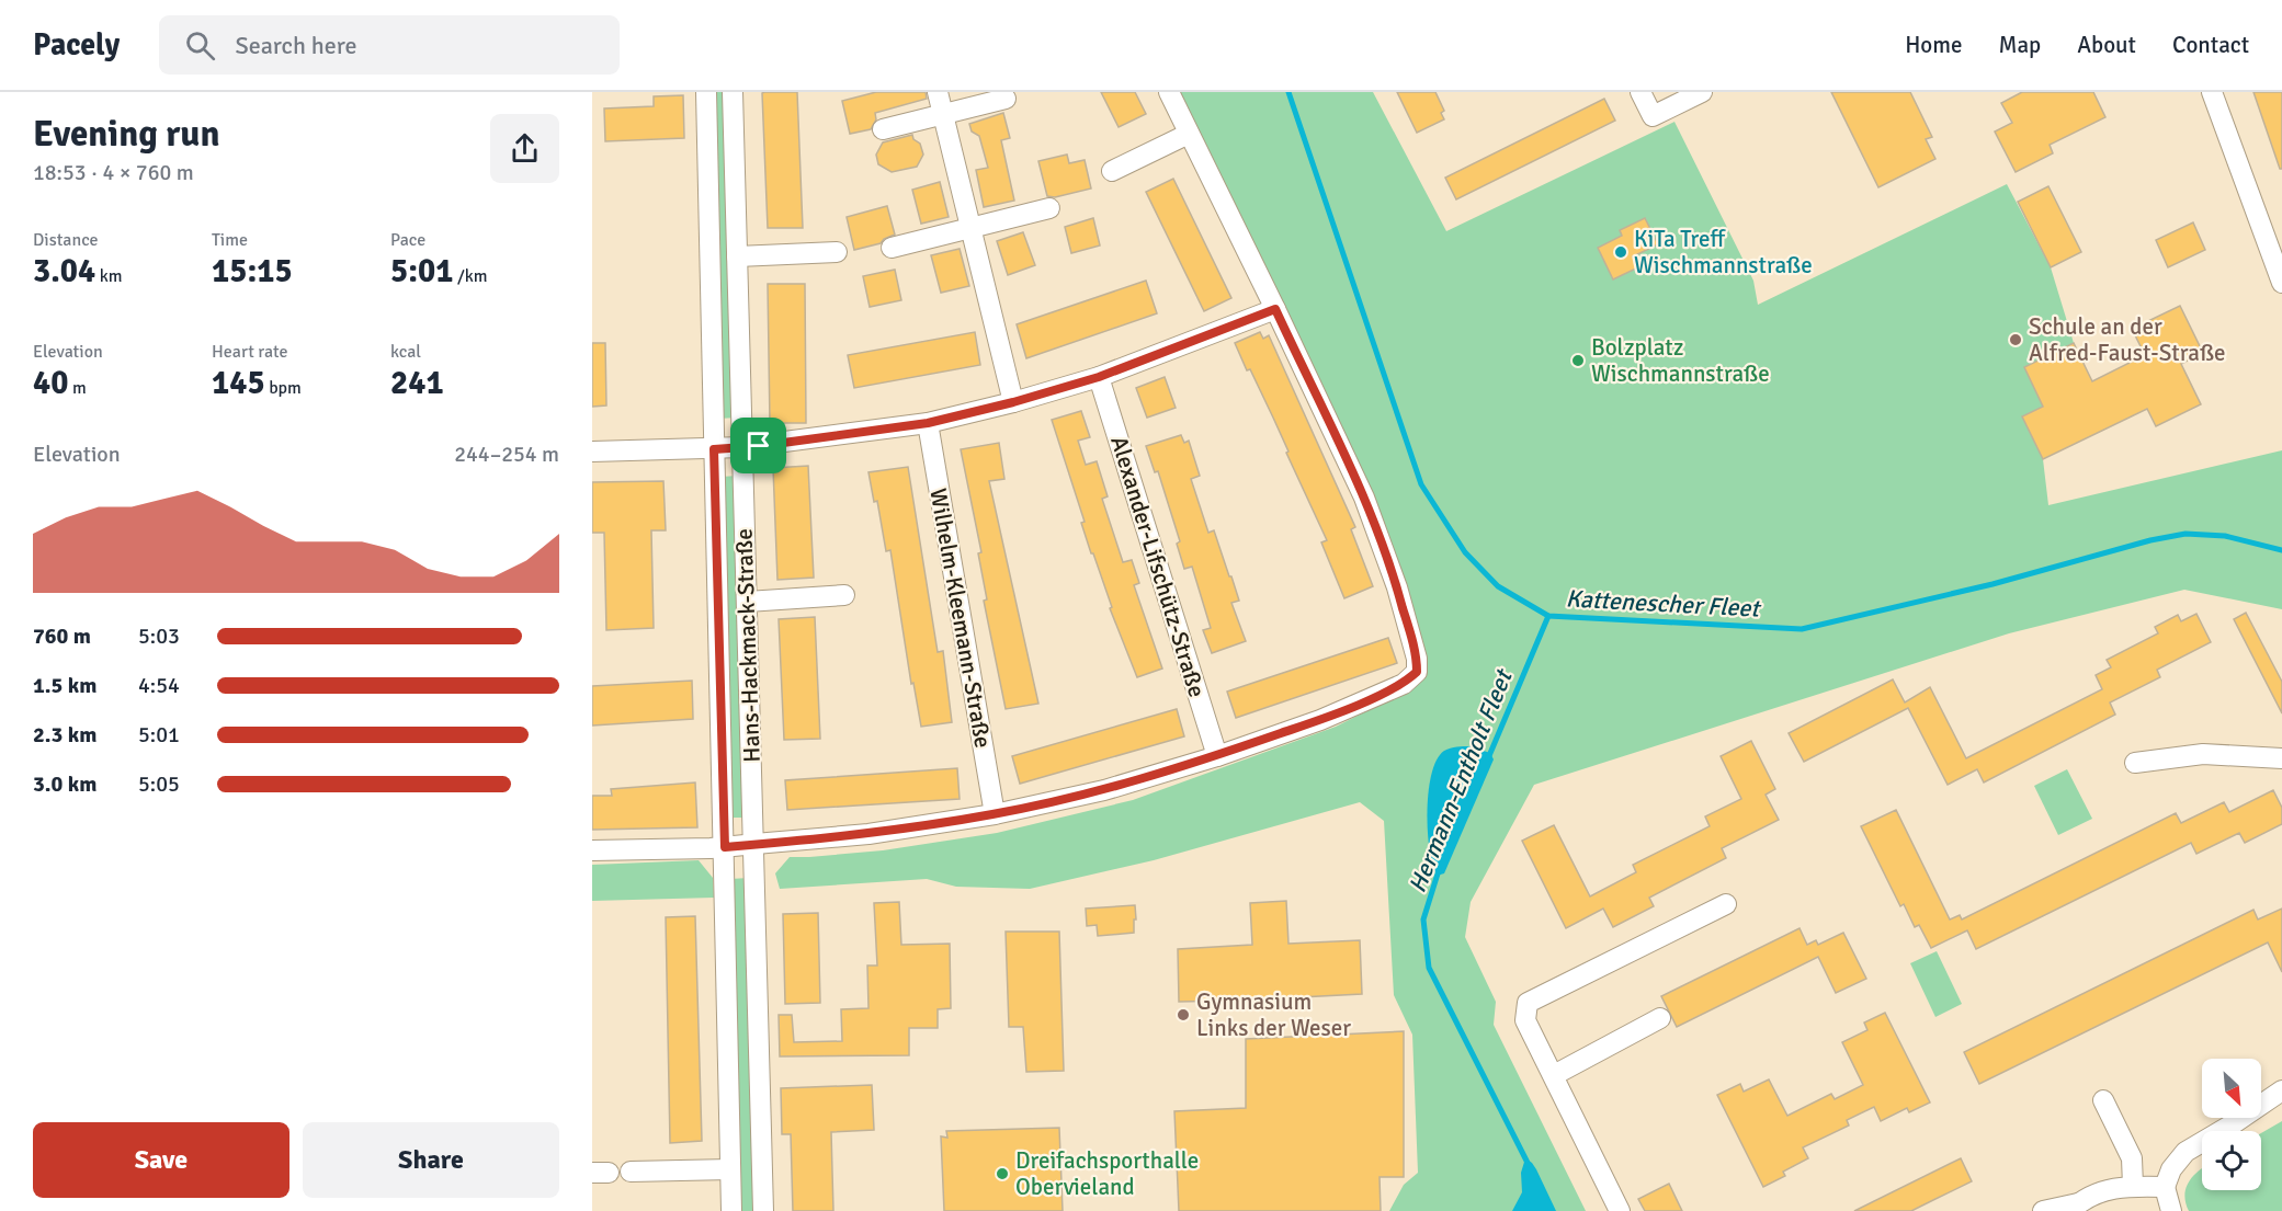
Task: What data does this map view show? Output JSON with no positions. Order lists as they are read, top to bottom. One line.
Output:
{"streets":{"street":["Alexander-Lifschütz-Straße","Wilhelm-Kleemann-Straße","Hans-Hackmack-Straße"]},"water":["Kattenescher Fleet","Hermann-Entholt Fleet"],"places":["KiTa Treff Wischmannstraße","Schule an der Alfred-Faust-Straße","Bolzplatz Wischmannstraße","Gymnasium Links der Weser","Dreifachsporthalle Obervieland"],"north":"bottom right","page":{"header":"Pacely","search":"Search here","nav":["Home","Map","About","Contact"],"heading":["Evening run","18:53 · 4 × 760 m"],"stats":[["Distance","3.04 km"],["Time","15:15"],["Pace","5:01 /km"],["Elevation","40 m"],["Heart rate","145 bpm"],["kcal","241"]],"chart":["Elevation","244–254 m"],"list":[{"name":"760 m","note":"5:03"},{"name":"1.5 km","note":"4:54"},{"name":"2.3 km","note":"5:01"},{"name":"3.0 km","note":"5:05"}],"buttons":["Save","Share"]}}
